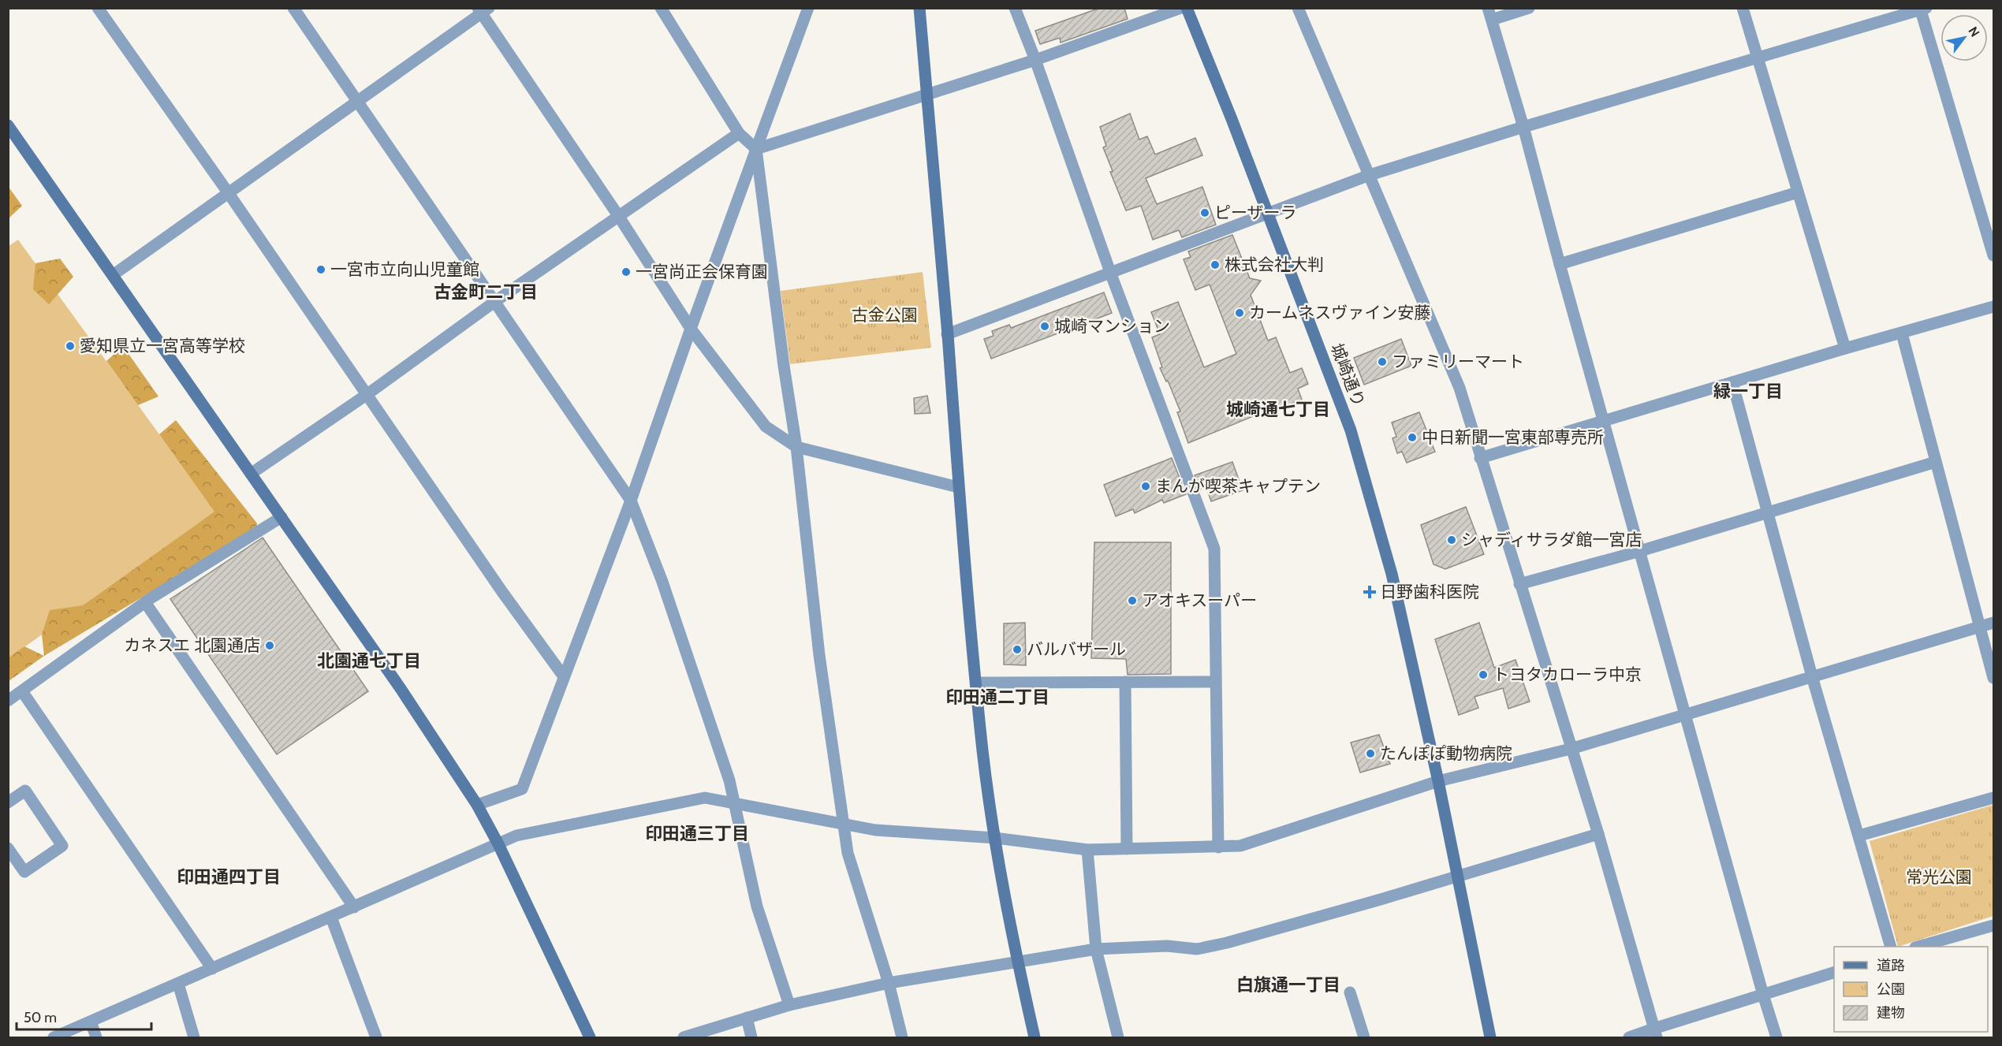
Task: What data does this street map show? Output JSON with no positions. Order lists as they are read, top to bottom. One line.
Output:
{"streets":{"street":["城崎通り"]},"districts":["古金町二丁目","緑一丁目","城崎通七丁目","北園通七丁目","印田通二丁目","印田通三丁目","印田通四丁目","白旗通一丁目"],"parks":["古金公園","常光公園"],"places":{"other":["ピーザーラ","株式会社大判","一宮市立向山児童館","一宮尚正会保育園","カームネスヴァイン安藤","城崎マンション","愛知県立一宮高等学校","ファミリーマート","中日新聞一宮東部専売所","まんが喫茶キャプテン","シャディサラダ館一宮店","アオキスーパー","カネスエ 北園通店","バルバザール","トヨタカローラ中京","たんぽぽ動物病院"],"health":["日野歯科医院"]},"legend":["道路","公園","建物"],"scale_bar":"50 m","north":"top right"}
